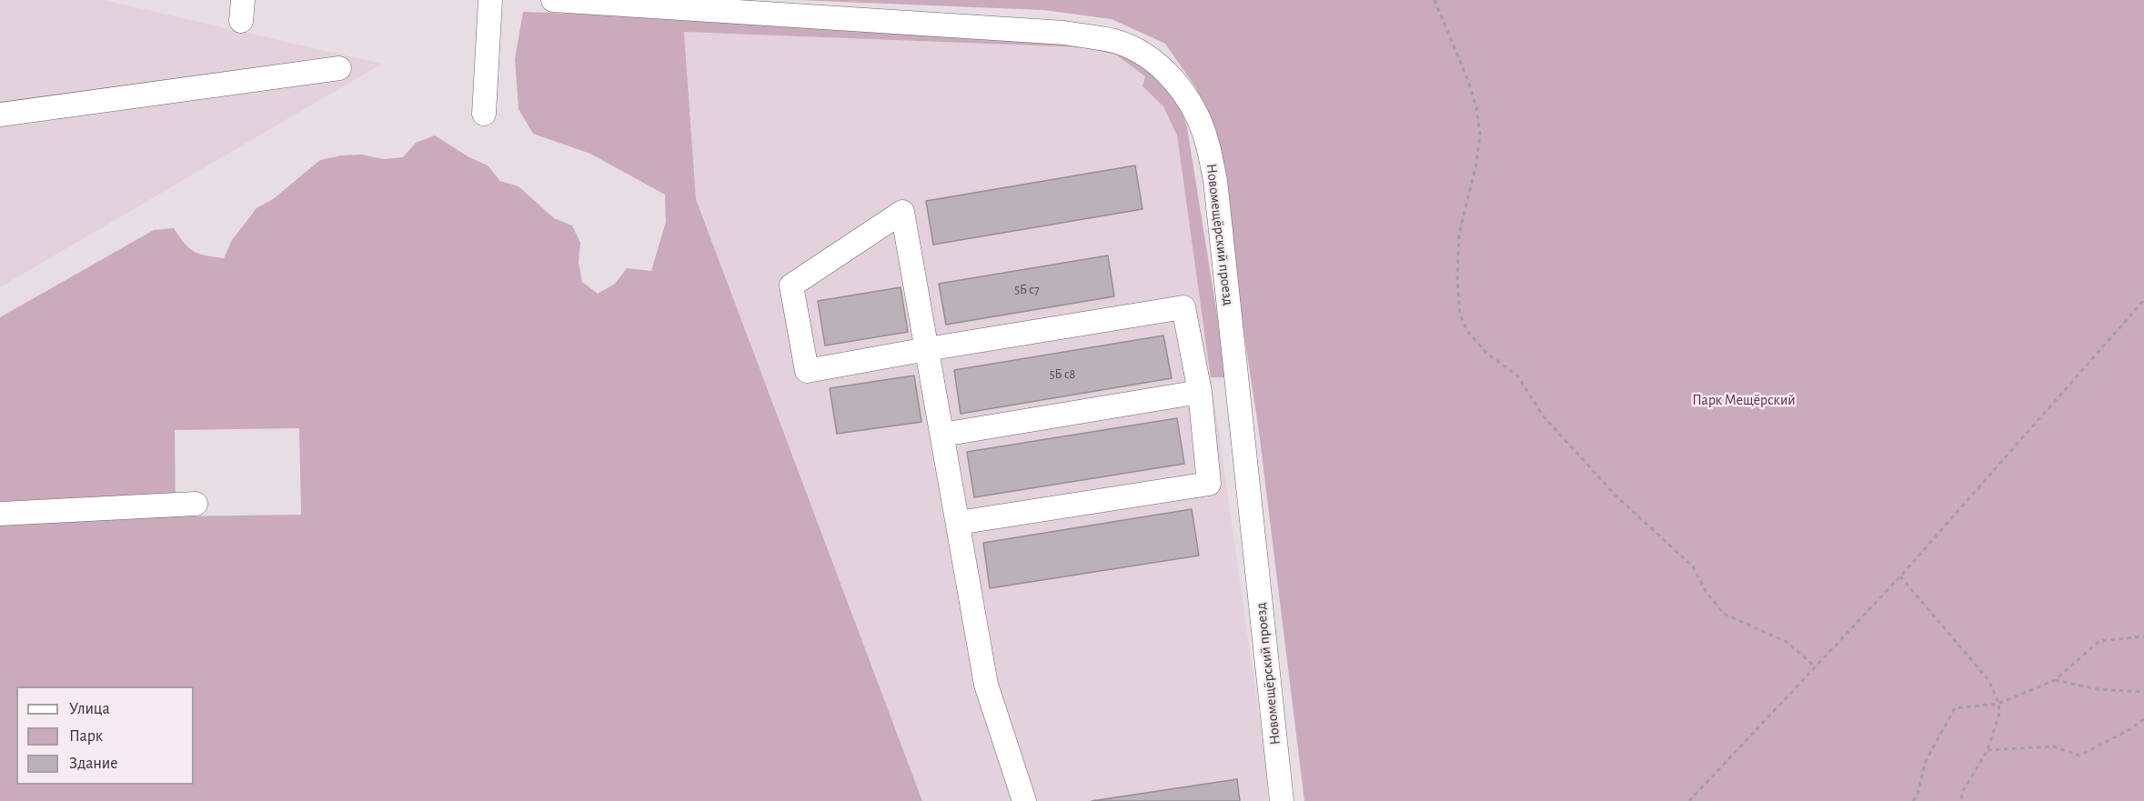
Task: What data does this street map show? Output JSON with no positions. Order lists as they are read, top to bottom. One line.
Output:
{"streets":{"street":["Новомещёрский проезд"]},"parks":["Парк Мещёрский"],"house_numbers":["5Б с7","5Б с8"],"legend":["Улица","Парк","Здание"]}
